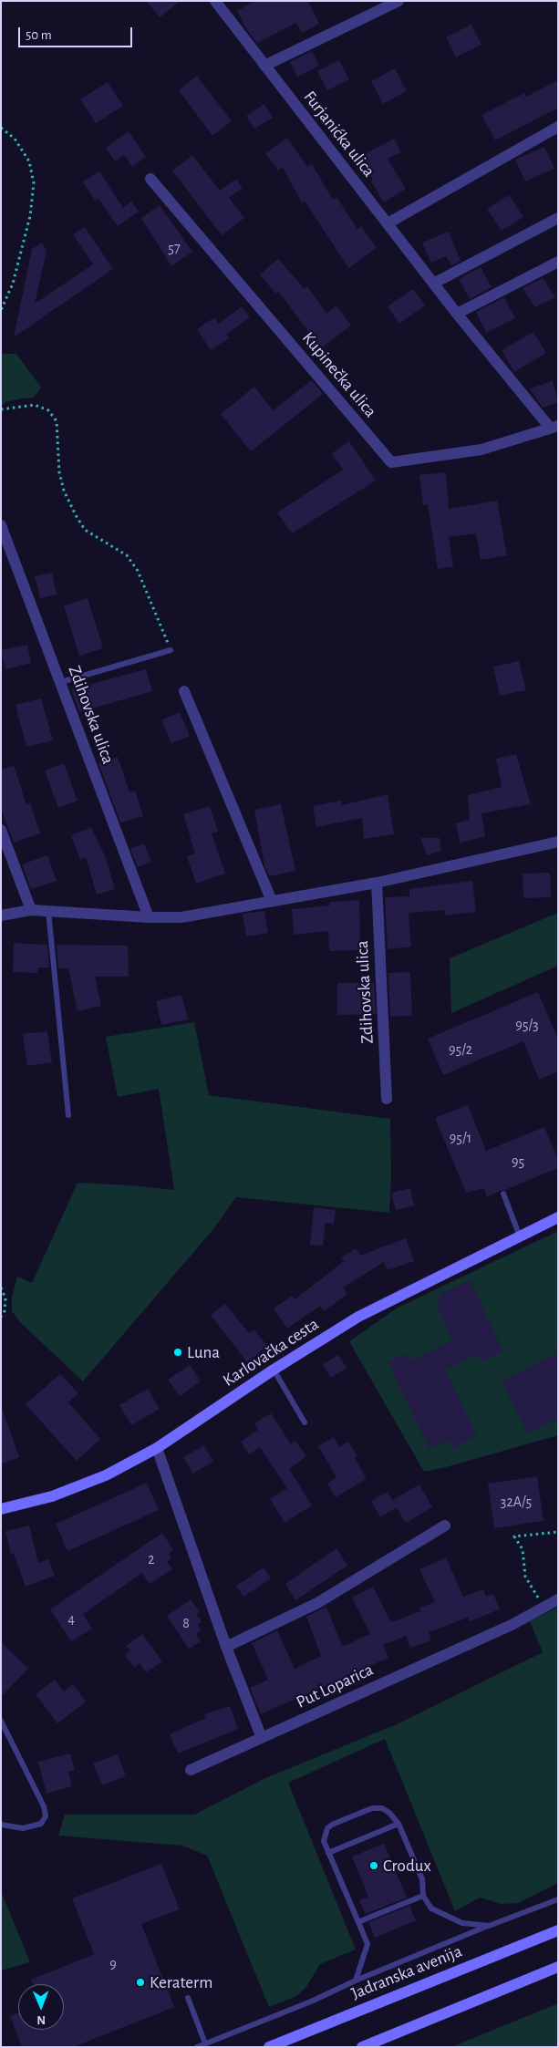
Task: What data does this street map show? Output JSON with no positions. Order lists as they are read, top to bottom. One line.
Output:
{"streets":{"street":["Furjanićka ulica","Kupinečka ulica","Zdihovska ulica","Karlovačka cesta","Put Loparica","Jadranska avenija"]},"crossings":[["Furjanićka ulica","Kupinečka ulica"]],"places":["Luna","Crodux","Keraterm"],"house_numbers":["57","95/3","95/2","95/1","95","32A/5","2","4","8","9"],"scale_bar":"50 m","north":"bottom"}
